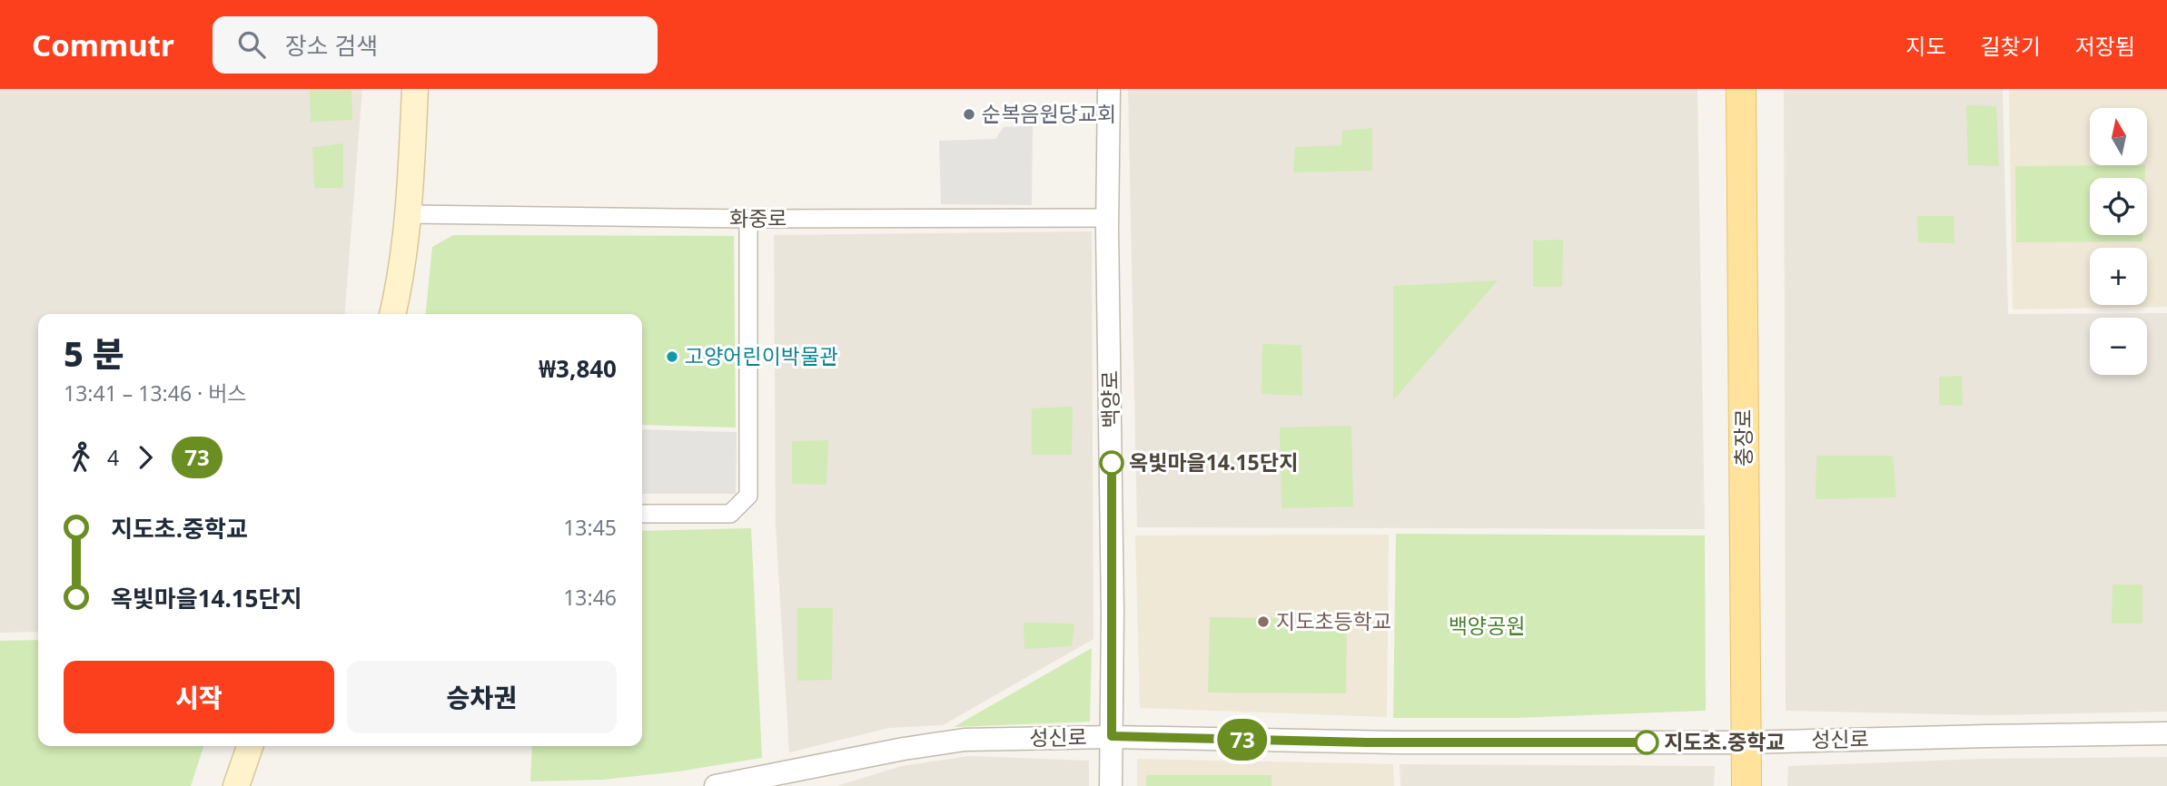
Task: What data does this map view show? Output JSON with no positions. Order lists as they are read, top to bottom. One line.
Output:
{"streets":{"main road":["충장로"],"street":["화중로","백양로","성신로"]},"crossings":[["화중로","백양로"],["백양로","성신로"],["충장로","성신로"]],"parks":["백양공원"],"places":["순복음원당교회","고양어린이박물관","옥빛마을14.15단지","지도초등학교","지도초.중학교"],"lines":["bus line 73"],"north":"top","page":{"header":"Commutr","search":"장소 검색","nav":["지도","길찾기","저장됨"],"on_map":"73","map_buttons":["+","−"],"heading":["5 분","13:41 – 13:46 · 버스","₩3,840"],"legs":["4","73"],"list":[{"name":"지도초.중학교","value":"13:45"},{"name":"옥빛마을14.15단지","value":"13:46"}],"buttons":["시작","승차권"]}}
